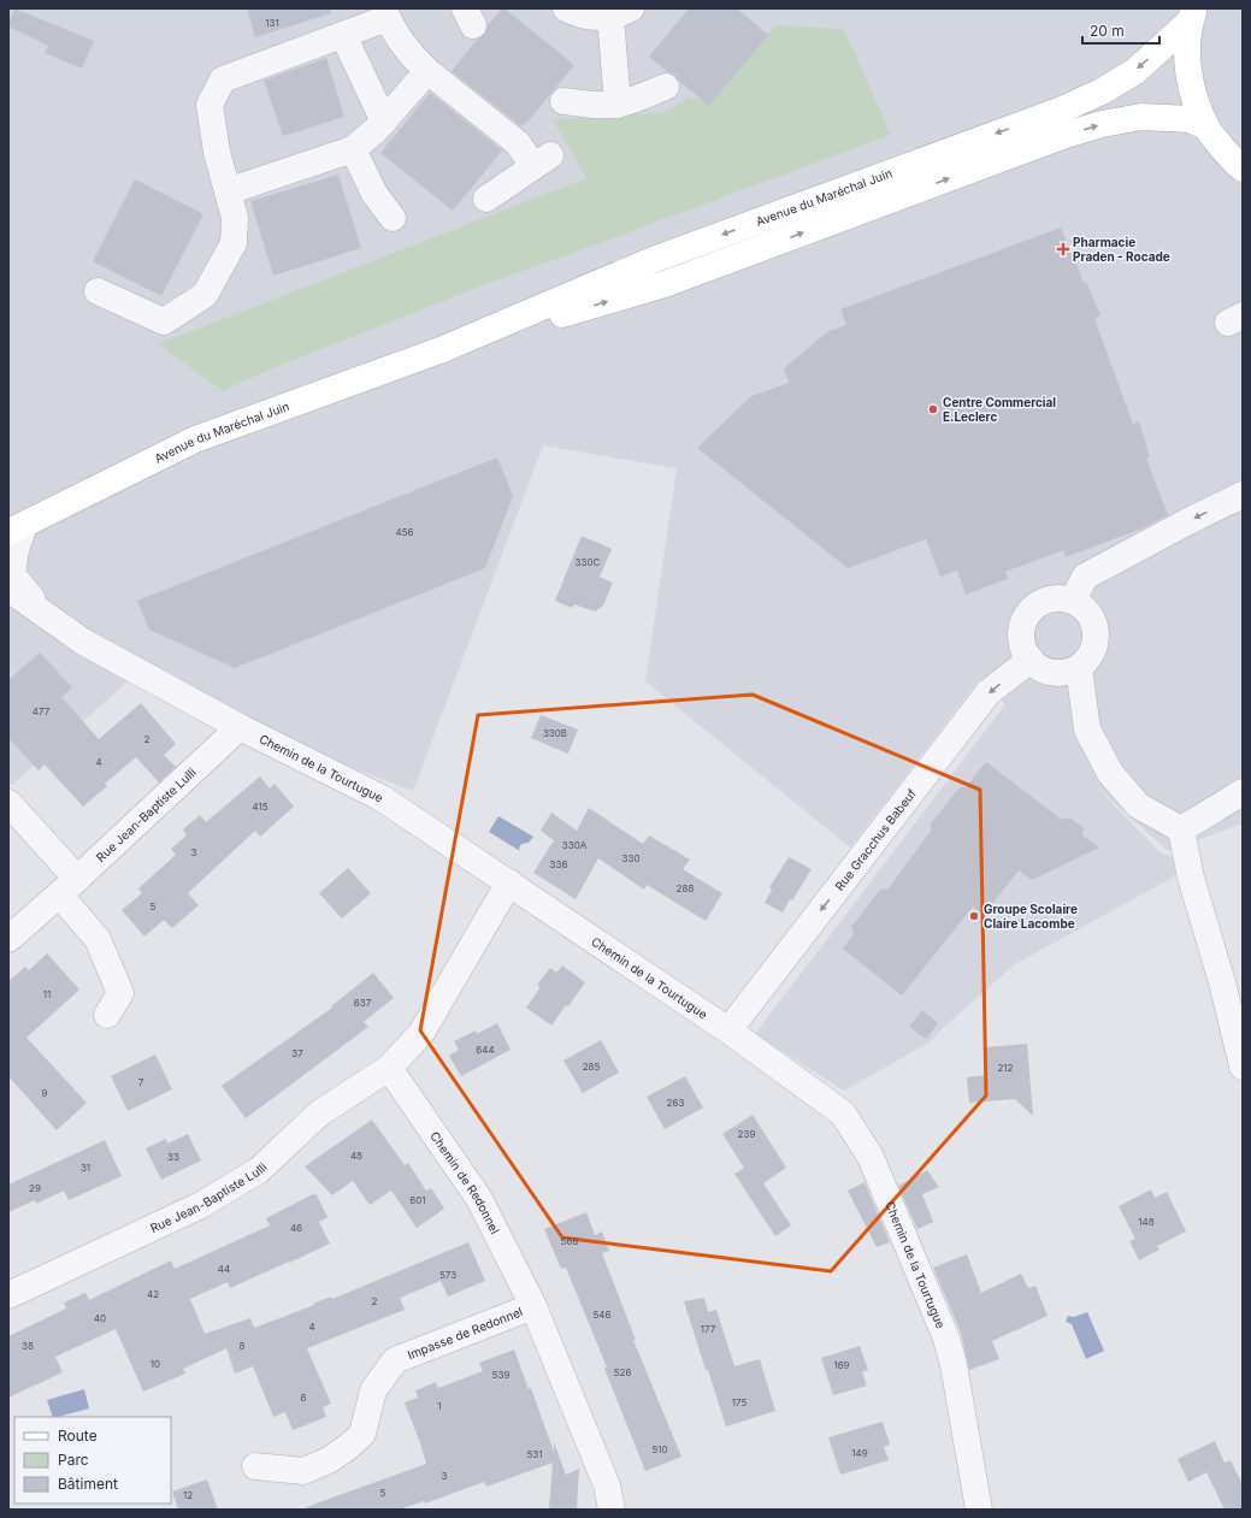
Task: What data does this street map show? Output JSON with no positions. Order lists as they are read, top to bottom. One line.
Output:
{"streets":{"main road":["Avenue du Maréchal Juin"],"street":["Chemin de la Tourtugue","Rue Jean-Baptiste Lulli","Rue Gracchus Babeuf","Chemin de Redonnel","Impasse de Redonnel"]},"crossings":[["Avenue du Maréchal Juin","Chemin de la Tourtugue"],["Chemin de la Tourtugue","Rue Jean-Baptiste Lulli"],["Chemin de la Tourtugue","Rue Gracchus Babeuf"],["Rue Jean-Baptiste Lulli","Chemin de Redonnel"],["Chemin de Redonnel","Impasse de Redonnel"]],"one_way":["Rue Gracchus Babeuf"],"places":{"health":["Pharmacie Praden - Rocade"],"other":["Centre Commercial E.Leclerc","Groupe Scolaire Claire Lacombe"]},"house_numbers":["131","456","330C","477","330B","2","4","415","330A","3","330","336","288","5","11","637","644","37","285","212","7","9","263","239","48","33","31","29","601","148","46","566","44","573","42","2","546","40","4","177","38","8","10","169","526","539","6","175","1","510","149","531","3","5","12"],"legend":["Route","Parc","Bâtiment"],"scale_bar":"20 m"}
